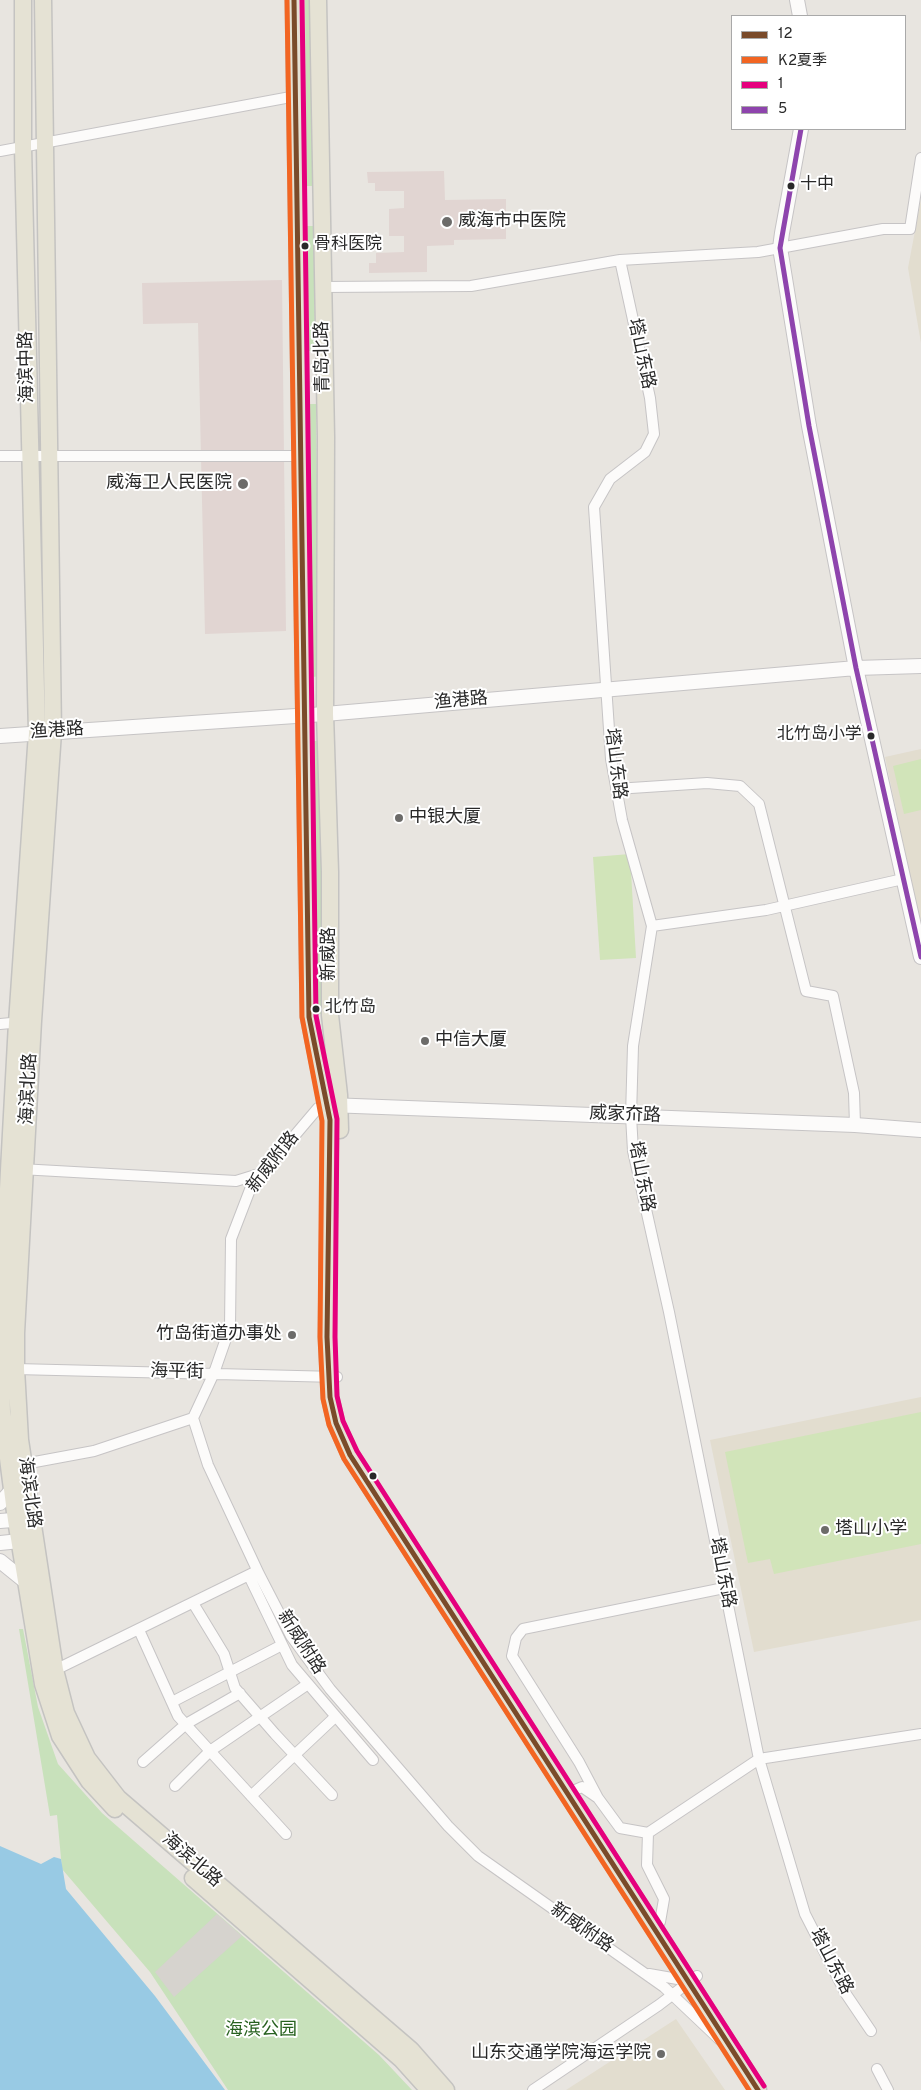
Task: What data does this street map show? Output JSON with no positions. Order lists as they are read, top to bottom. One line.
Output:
{"streets":{"main road":["青岛北路","海滨中路","新威路","海滨北路"],"street":["塔山东路","渔港路","威家夼路","新威附路","海平街"]},"crossings":[["塔山东路","渔港路"],["塔山东路","威家夼路"],["青岛北路","渔港路"],["青岛北路","新威路"],["海滨中路","渔港路"],["海滨中路","海滨北路"],["渔港路","新威路"],["渔港路","海滨北路"],["新威路","威家夼路"],["新威路","新威附路"],["新威路","海平街"],["海滨北路","海平街"],["威家夼路","新威附路"],["新威附路","海平街"]],"parks":["海滨公园"],"places":["十中","威海市中医院","骨科医院","威海卫人民医院","北竹岛小学","中银大厦","北竹岛","中信大厦","竹岛街道办事处","塔山小学","山东交通学院海运学院"],"lines":["transit line 12","transit line K2夏季","transit line 1","transit line 5"],"legend":["12","K2夏季","1","5"]}
